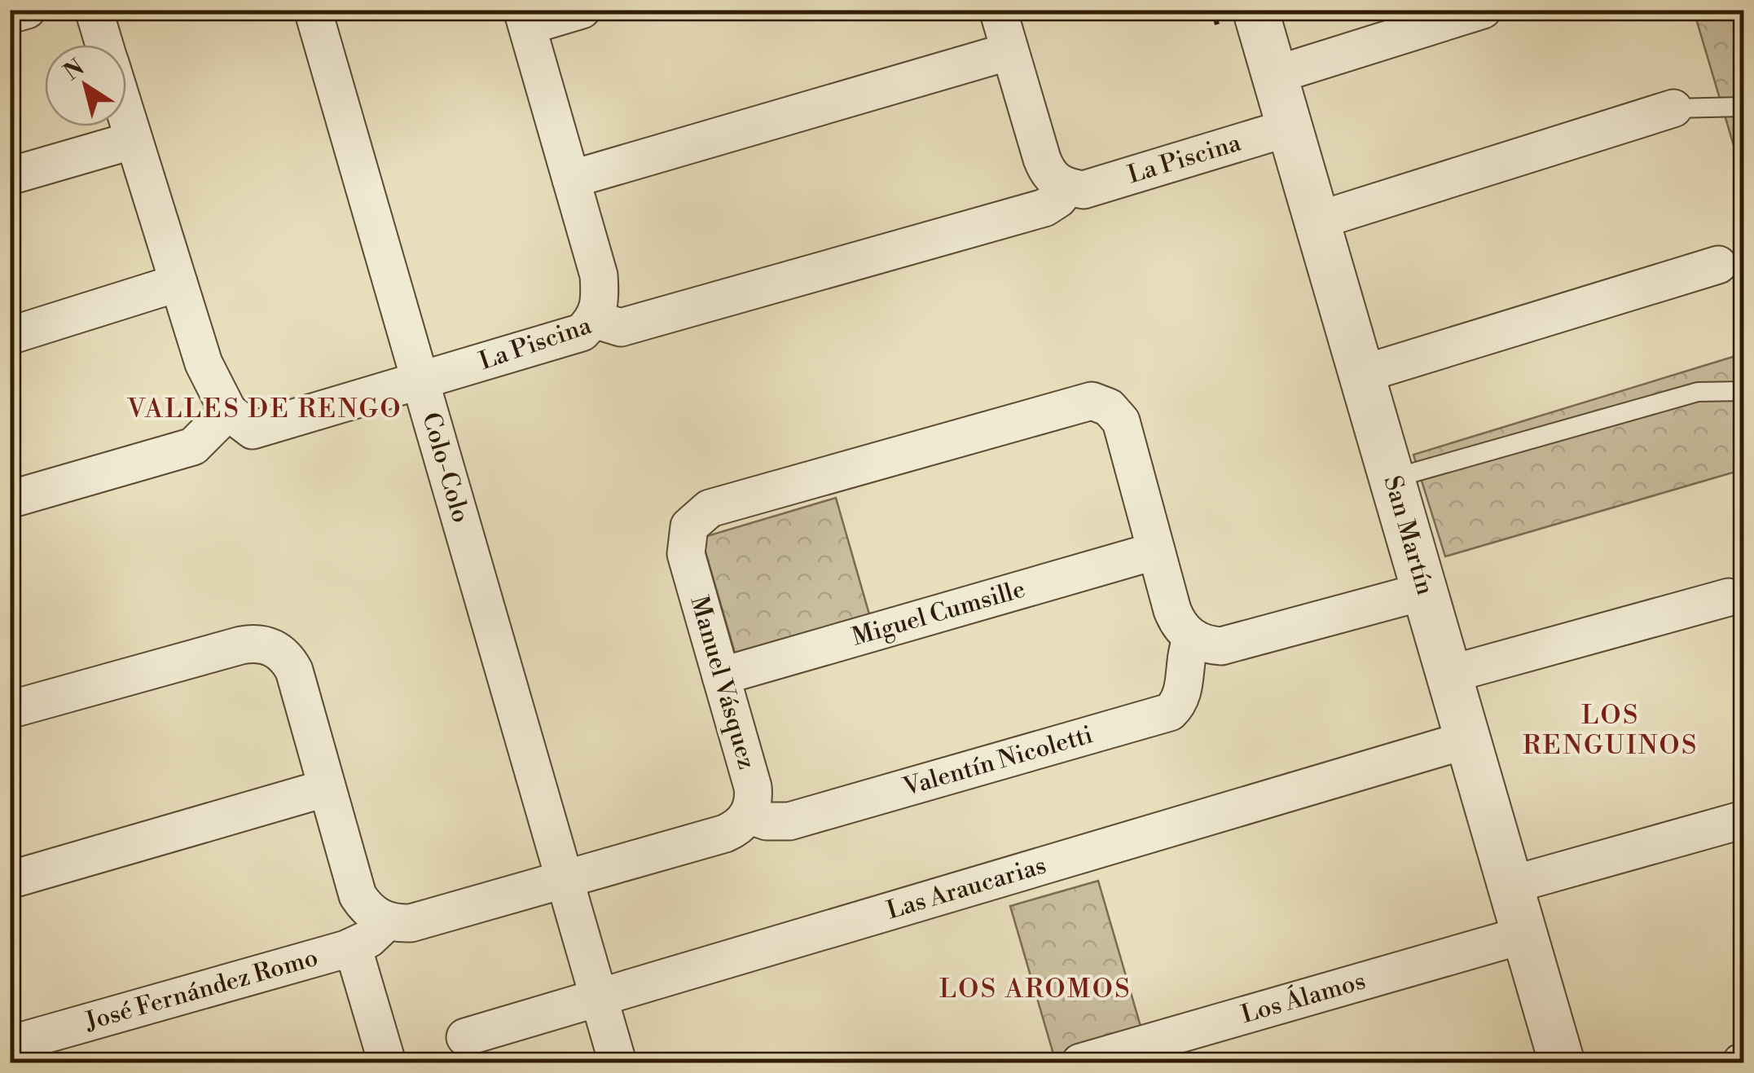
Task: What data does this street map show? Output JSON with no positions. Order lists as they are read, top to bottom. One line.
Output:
{"streets":{"street":["La Piscina","Colo-Colo","San Martín","Miguel Cumsille","Manuel Vásquez","Valentín Nicoletti","Las Araucarias","José Fernández Romo","Los Álamos"]},"crossings":[["La Piscina","Colo-Colo"],["La Piscina","San Martín"],["Colo-Colo","Las Araucarias"],["San Martín","Las Araucarias"],["San Martín","Los Álamos"],["Miguel Cumsille","Manuel Vásquez"],["Manuel Vásquez","Valentín Nicoletti"]],"districts":["VALLES DE RENGO","LOS RENGUINOS","LOS AROMOS"],"north":"top left"}
